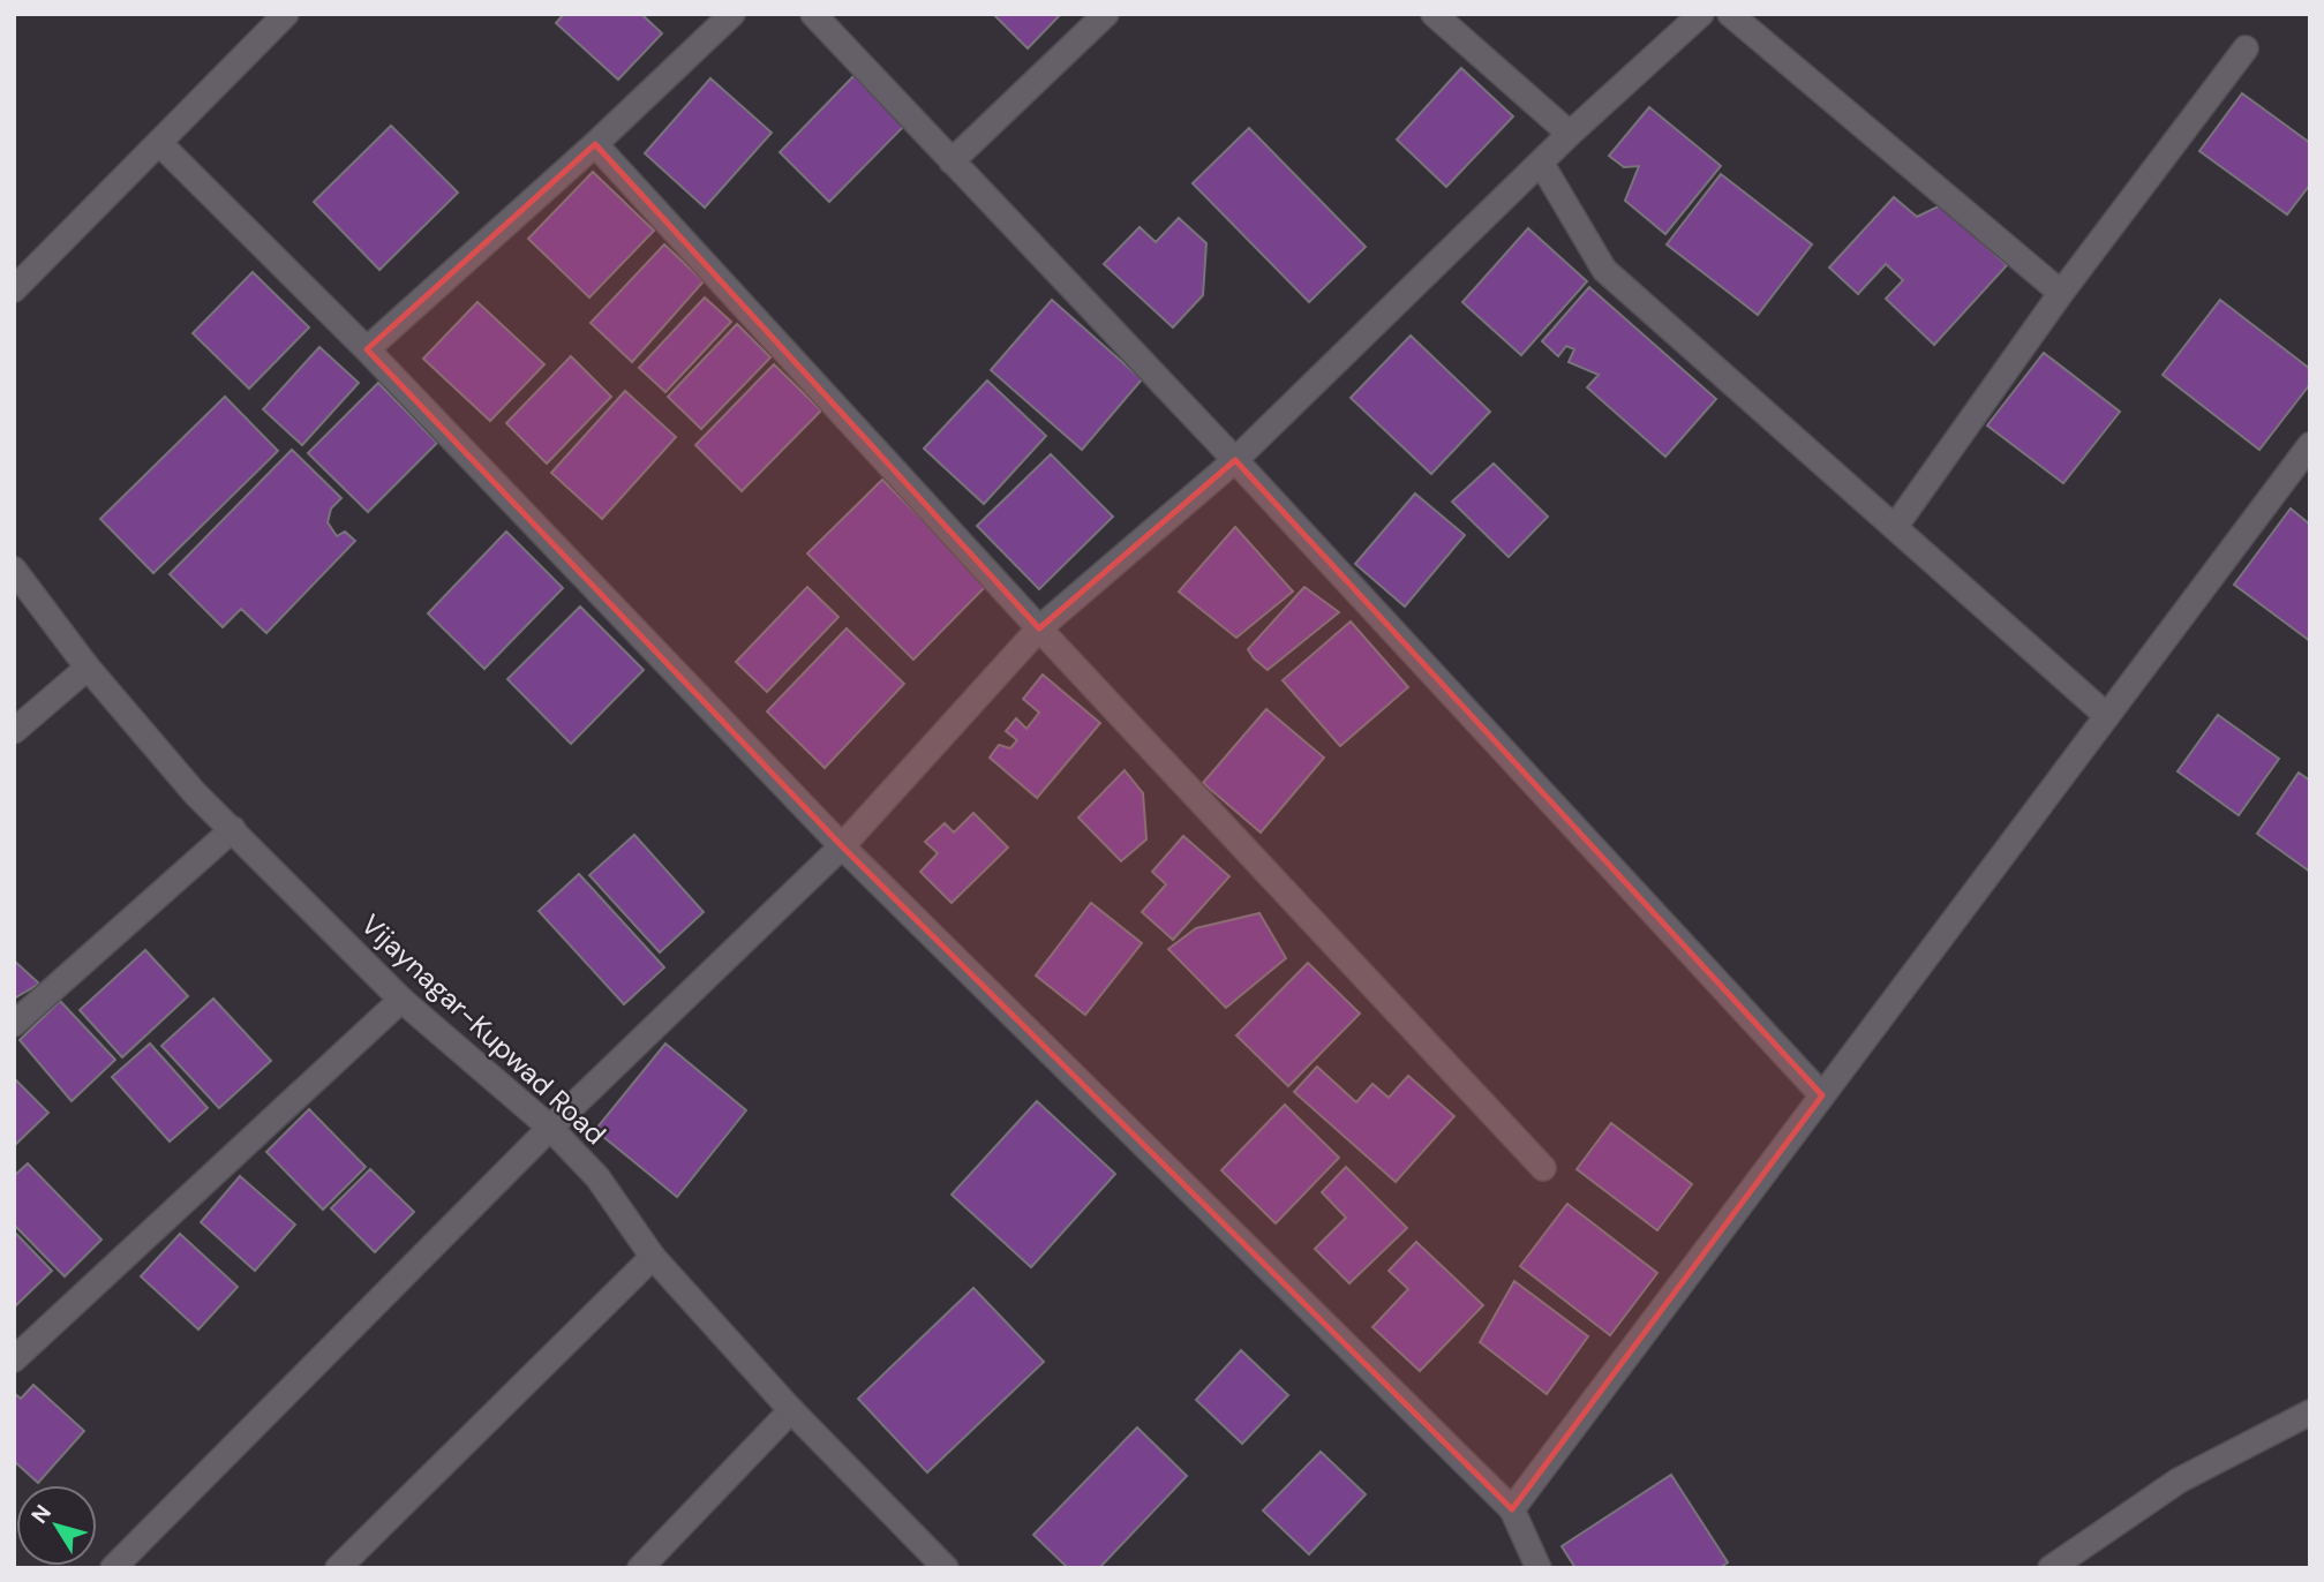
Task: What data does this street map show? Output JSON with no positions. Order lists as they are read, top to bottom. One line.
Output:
{"streets":{"street":["Vijaynagar-Kupwad Road"]},"north":"top left"}
